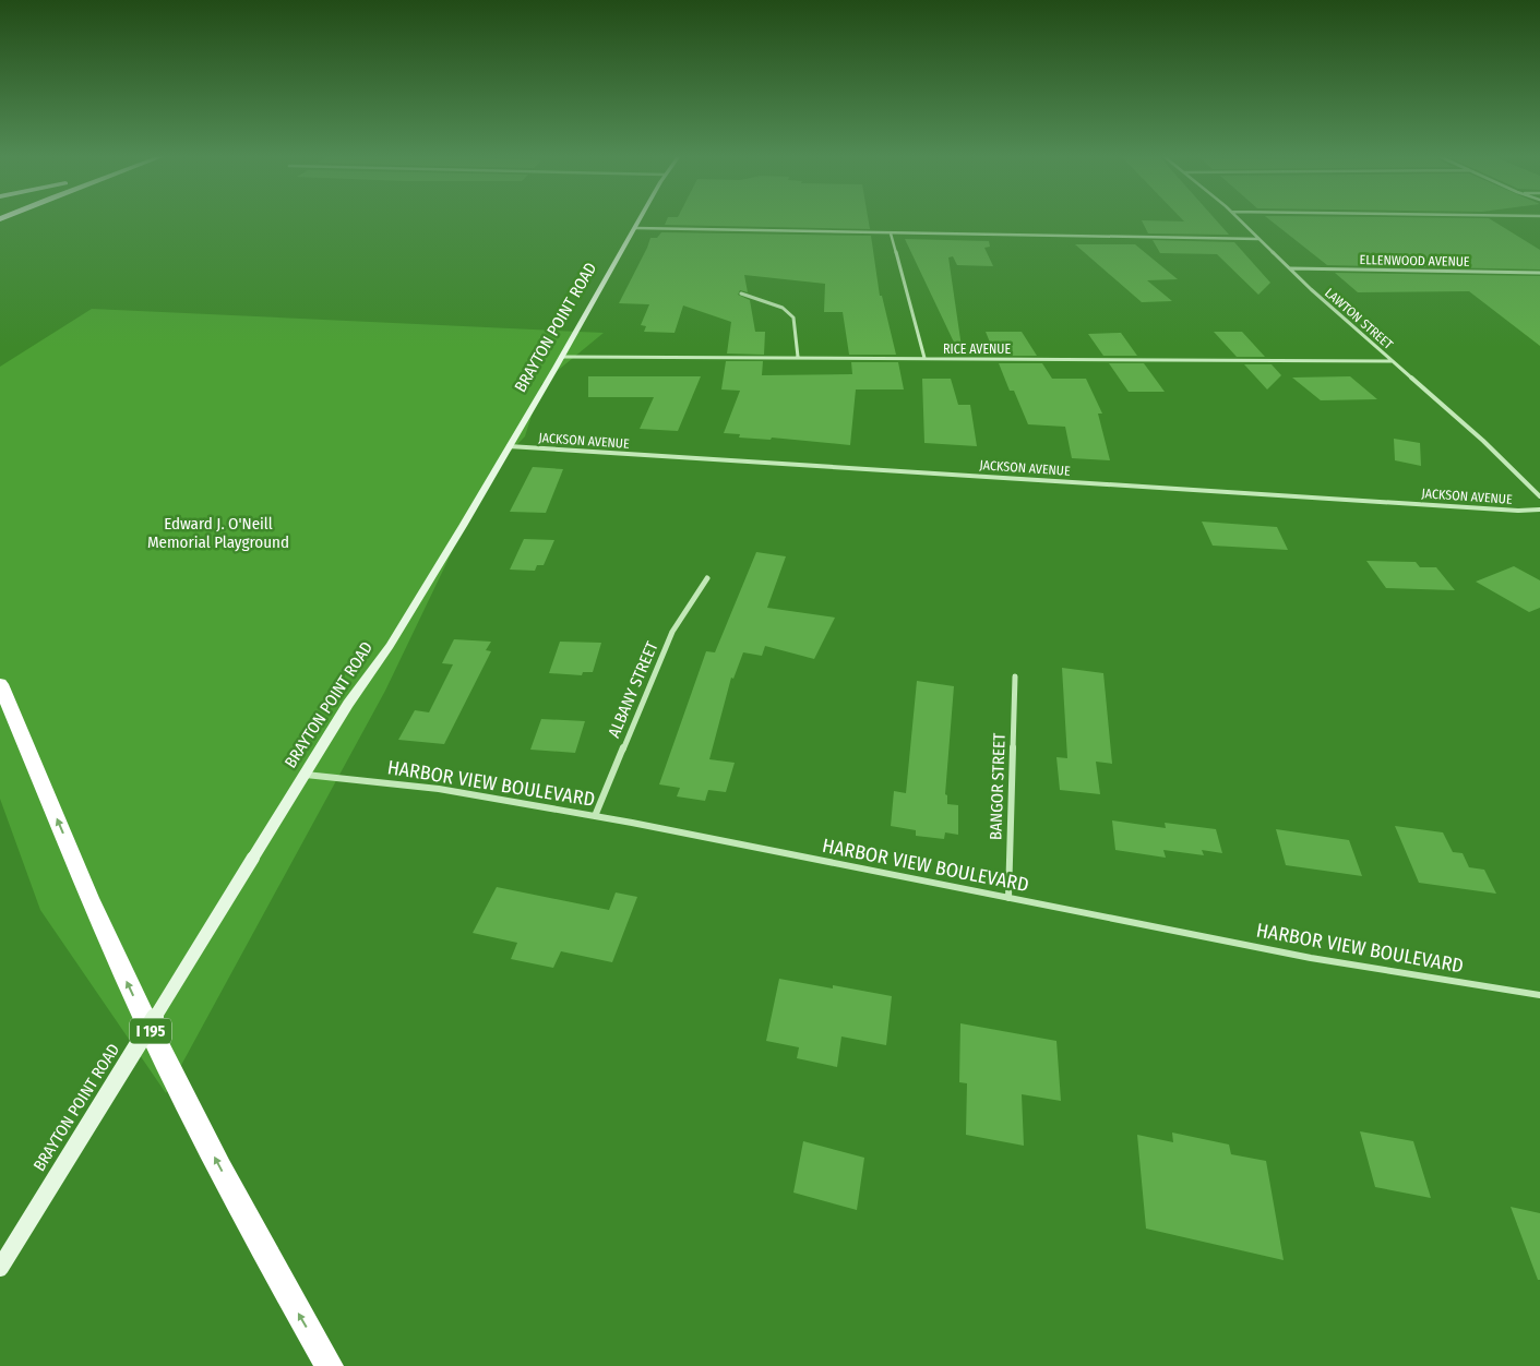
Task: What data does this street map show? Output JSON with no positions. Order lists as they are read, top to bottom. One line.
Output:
{"streets":{"highway":["I 195"],"street":["ELLENWOOD AVENUE","LAWTON STREET","BRAYTON POINT ROAD","RICE AVENUE","JACKSON AVENUE","ALBANY STREET","HARBOR VIEW BOULEVARD","BANGOR STREET"]},"crossings":[["ELLENWOOD AVENUE","LAWTON STREET"],["LAWTON STREET","RICE AVENUE"],["BRAYTON POINT ROAD","RICE AVENUE"],["BRAYTON POINT ROAD","JACKSON AVENUE"],["BRAYTON POINT ROAD","HARBOR VIEW BOULEVARD"],["ALBANY STREET","HARBOR VIEW BOULEVARD"],["HARBOR VIEW BOULEVARD","BANGOR STREET"]],"parks":["Edward J. O'Neill Memorial Playground"]}
